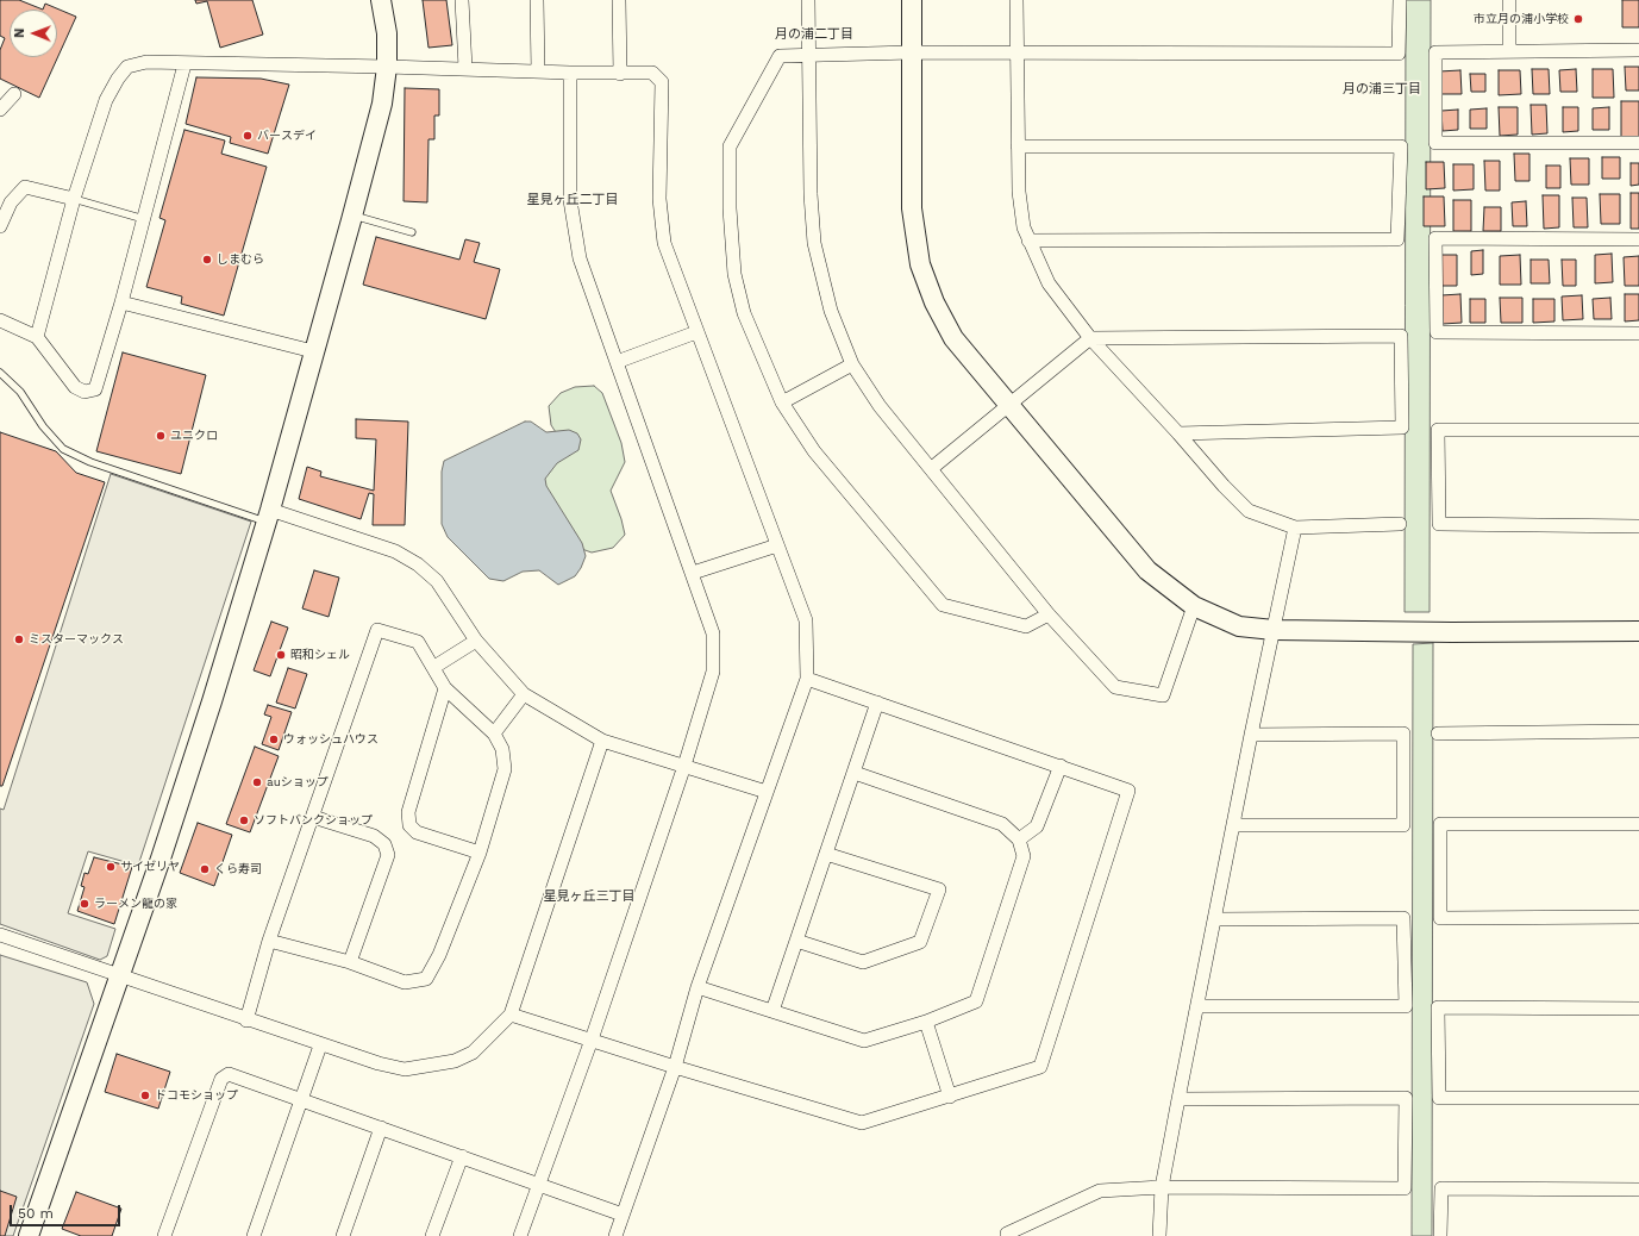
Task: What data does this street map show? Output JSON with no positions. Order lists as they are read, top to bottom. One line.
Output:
{"districts":["月の浦二丁目","月の浦三丁目","星見ヶ丘二丁目","星見ヶ丘三丁目"],"places":["市立月の浦小学校","バースデイ","しまむら","ユニクロ","ミスターマックス","昭和シェル","ウォッシュハウス","auショップ","ソフトバンクショップ","サイゼリヤ","くら寿司","ラーメン龍の家","ドコモショップ"],"scale_bar":"50 m","north":"left"}
